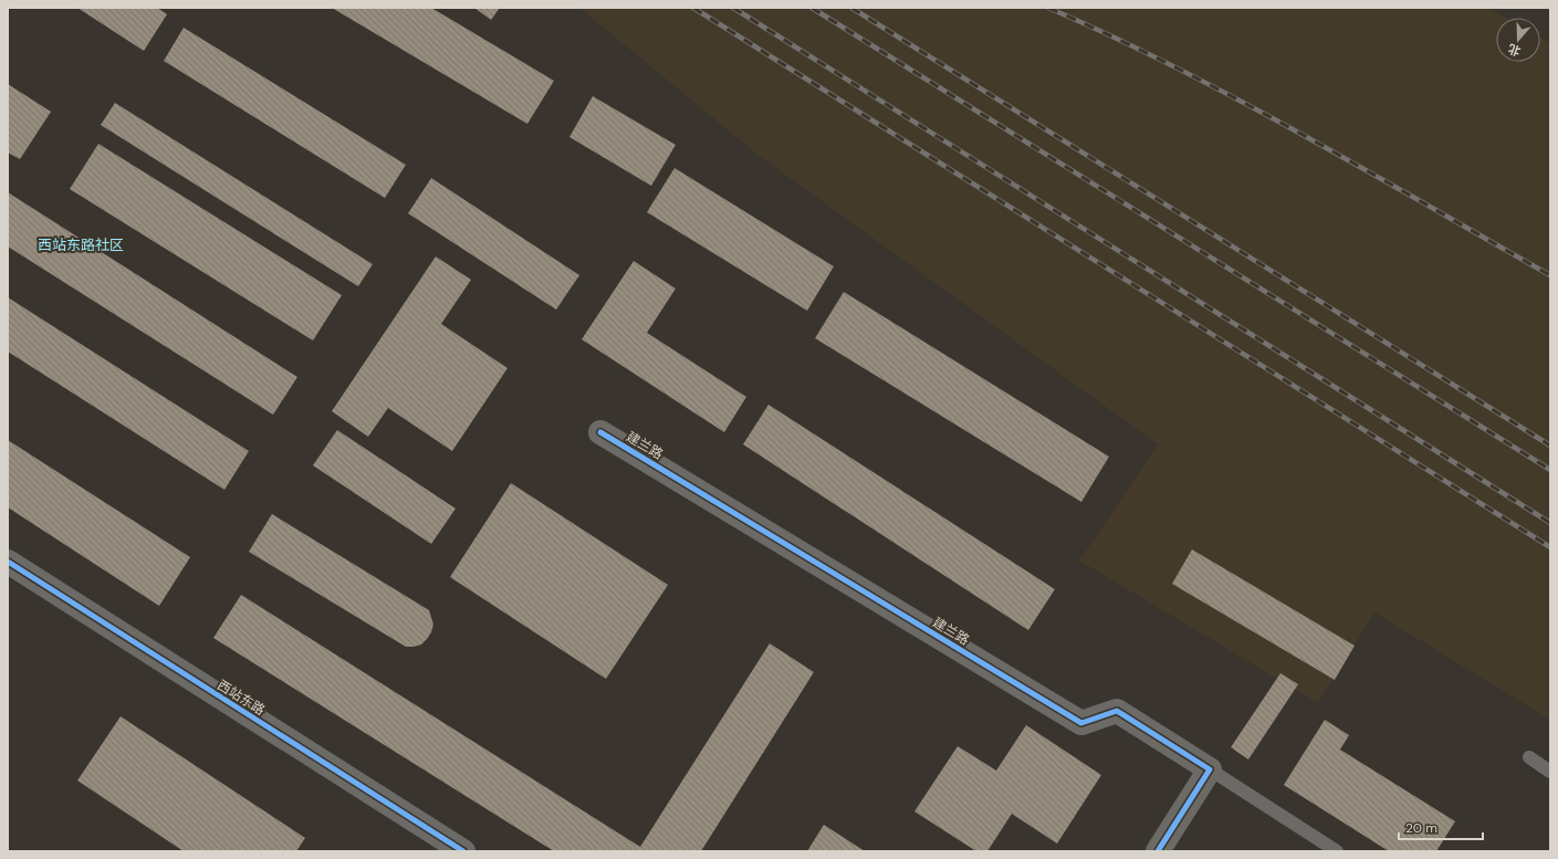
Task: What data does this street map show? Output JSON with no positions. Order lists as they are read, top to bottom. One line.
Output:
{"streets":{"street":["建兰路","西站东路"]},"districts":["西站东路社区"],"scale_bar":"20 m","north":"bottom"}
